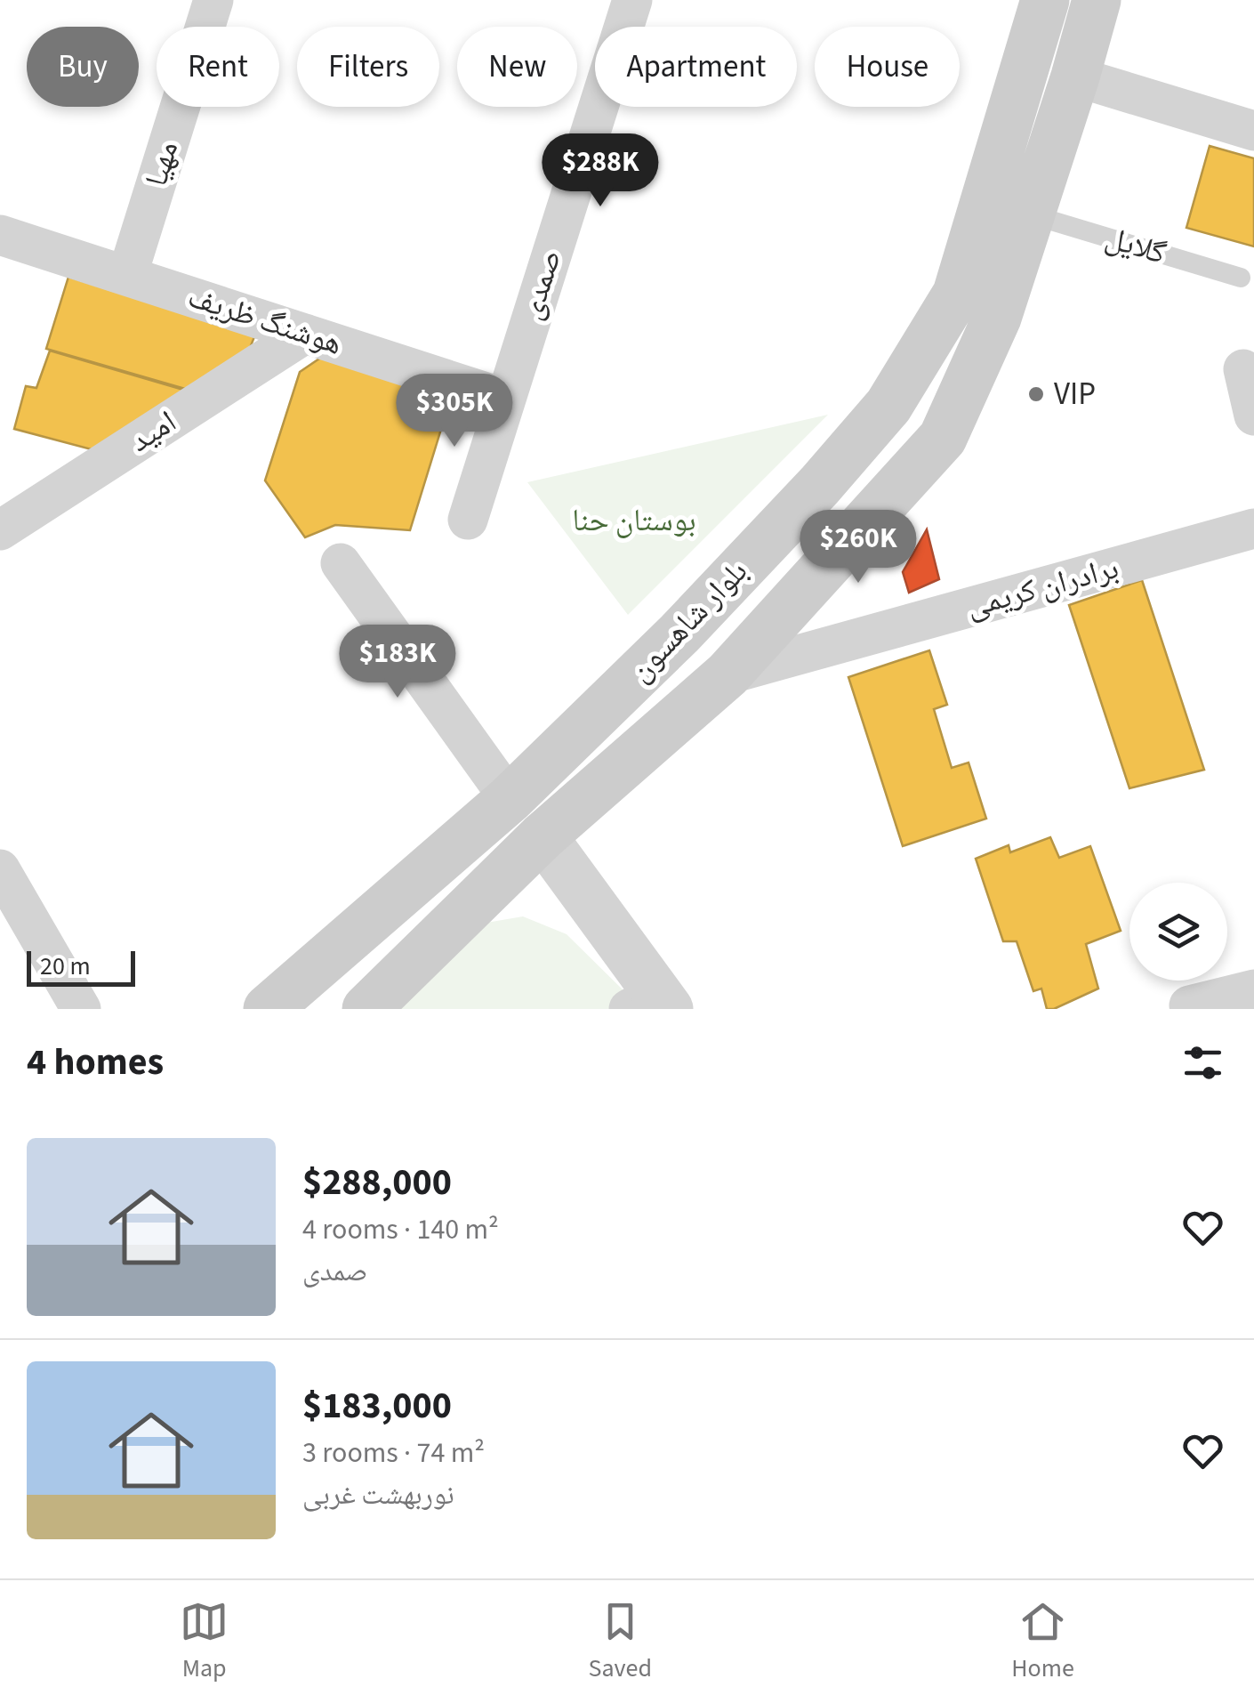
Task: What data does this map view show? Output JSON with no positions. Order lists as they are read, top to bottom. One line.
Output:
{"streets":{"main road":["بلوار شاهسون"],"street":["مهیا","صمدی","هوشنگ ظریف","امید","برادران کریمی"],"lane":["گلایل"]},"crossings":[["مهیا","هوشنگ ظریف"],["گلایل","بلوار شاهسون"],["صمدی","هوشنگ ظریف"],["هوشنگ ظریف","امید"],["برادران کریمی","بلوار شاهسون"]],"parks":["بوستان حنا"],"places":["VIP"],"scale_bar":"20 m","page":{"chip":["Buy","Rent","Filters","New","Apartment","House"],"price":["$288K","$305K","$260K","$183K"],"scale":"20 m","heading":"4 homes","list":[{"name":"$288,000","note":"4 rooms · 140 m² · صمدی"},{"name":"$183,000","note":"3 rooms · 74 m² · نوربهشت غربی"}],"tabs":["Map","Saved","Home"]}}
